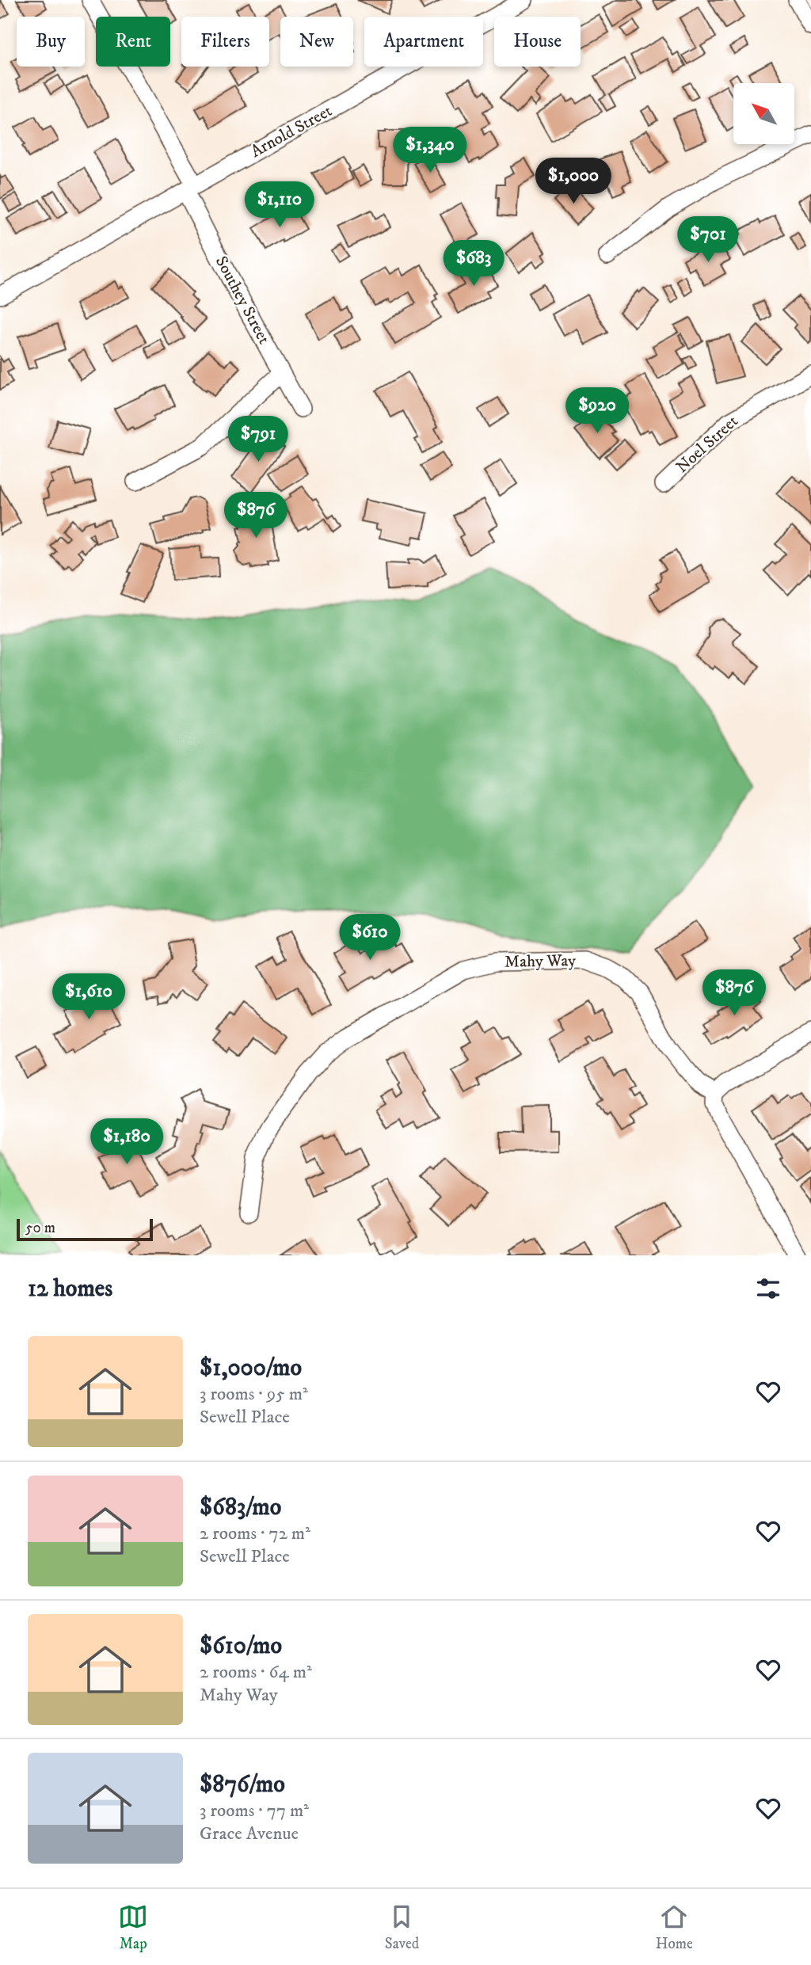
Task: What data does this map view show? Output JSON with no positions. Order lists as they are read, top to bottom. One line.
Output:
{"streets":{"street":["Arnold Street","Southey Street","Noel Street","Mahy Way"]},"crossings":[["Arnold Street","Southey Street"]],"scale_bar":"50 m","north":"top left","page":{"chip":["Buy","Rent","Filters","New","Apartment","House"],"price":["$1,340","$1,000","$1,110","$701","$683","$920","$791","$876","$610","$876","$1,610","$1,180"],"scale":"50 m","heading":"12 homes","list":[{"name":"$1,000/mo","note":"3 rooms · 95 m² · Sewell Place"},{"name":"$683/mo","note":"2 rooms · 72 m² · Sewell Place"},{"name":"$610/mo","note":"2 rooms · 64 m² · Mahy Way"},{"name":"$876/mo","note":"3 rooms · 77 m² · Grace Avenue"}],"tabs":["Map","Saved","Home"]}}
